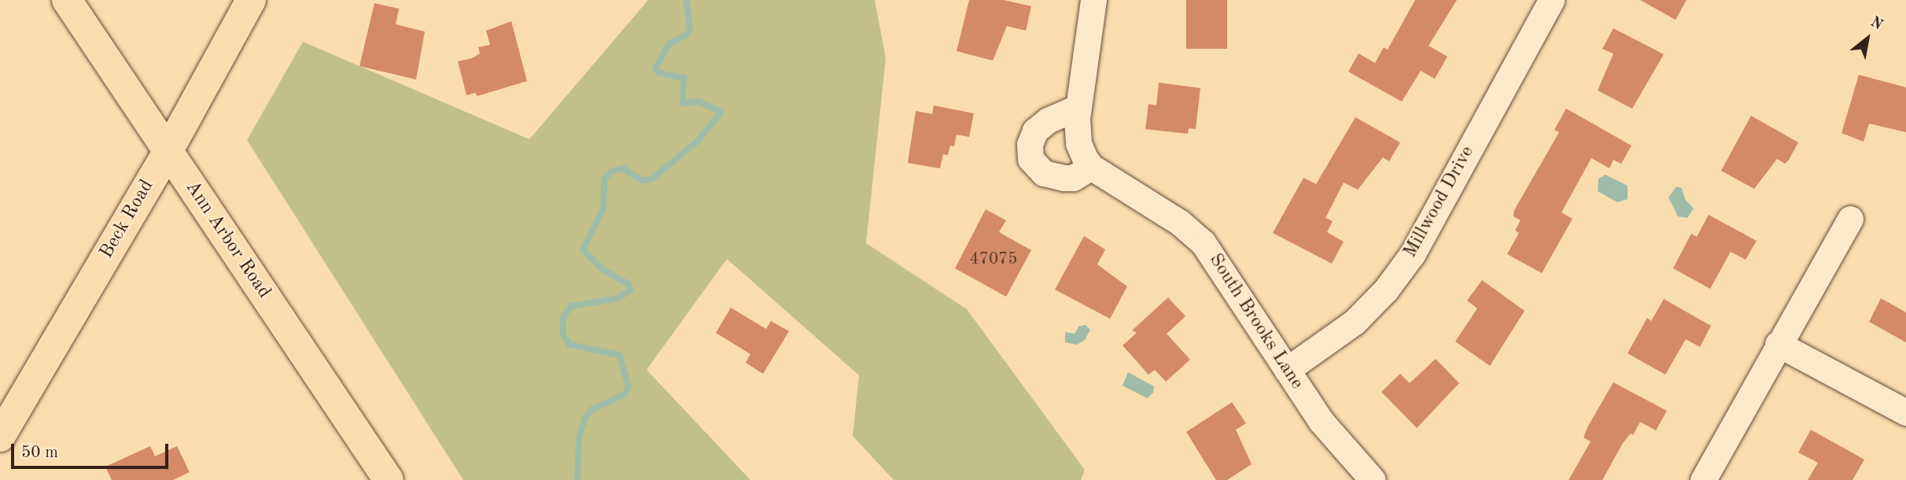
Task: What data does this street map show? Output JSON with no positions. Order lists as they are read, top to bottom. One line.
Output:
{"streets":{"main road":["Beck Road","Ann Arbor Road"],"street":["Millwood Drive","South Brooks Lane"]},"crossings":[["Millwood Drive","South Brooks Lane"],["Beck Road","Ann Arbor Road"]],"house_numbers":["47075"],"scale_bar":"50 m","north":"top right"}
